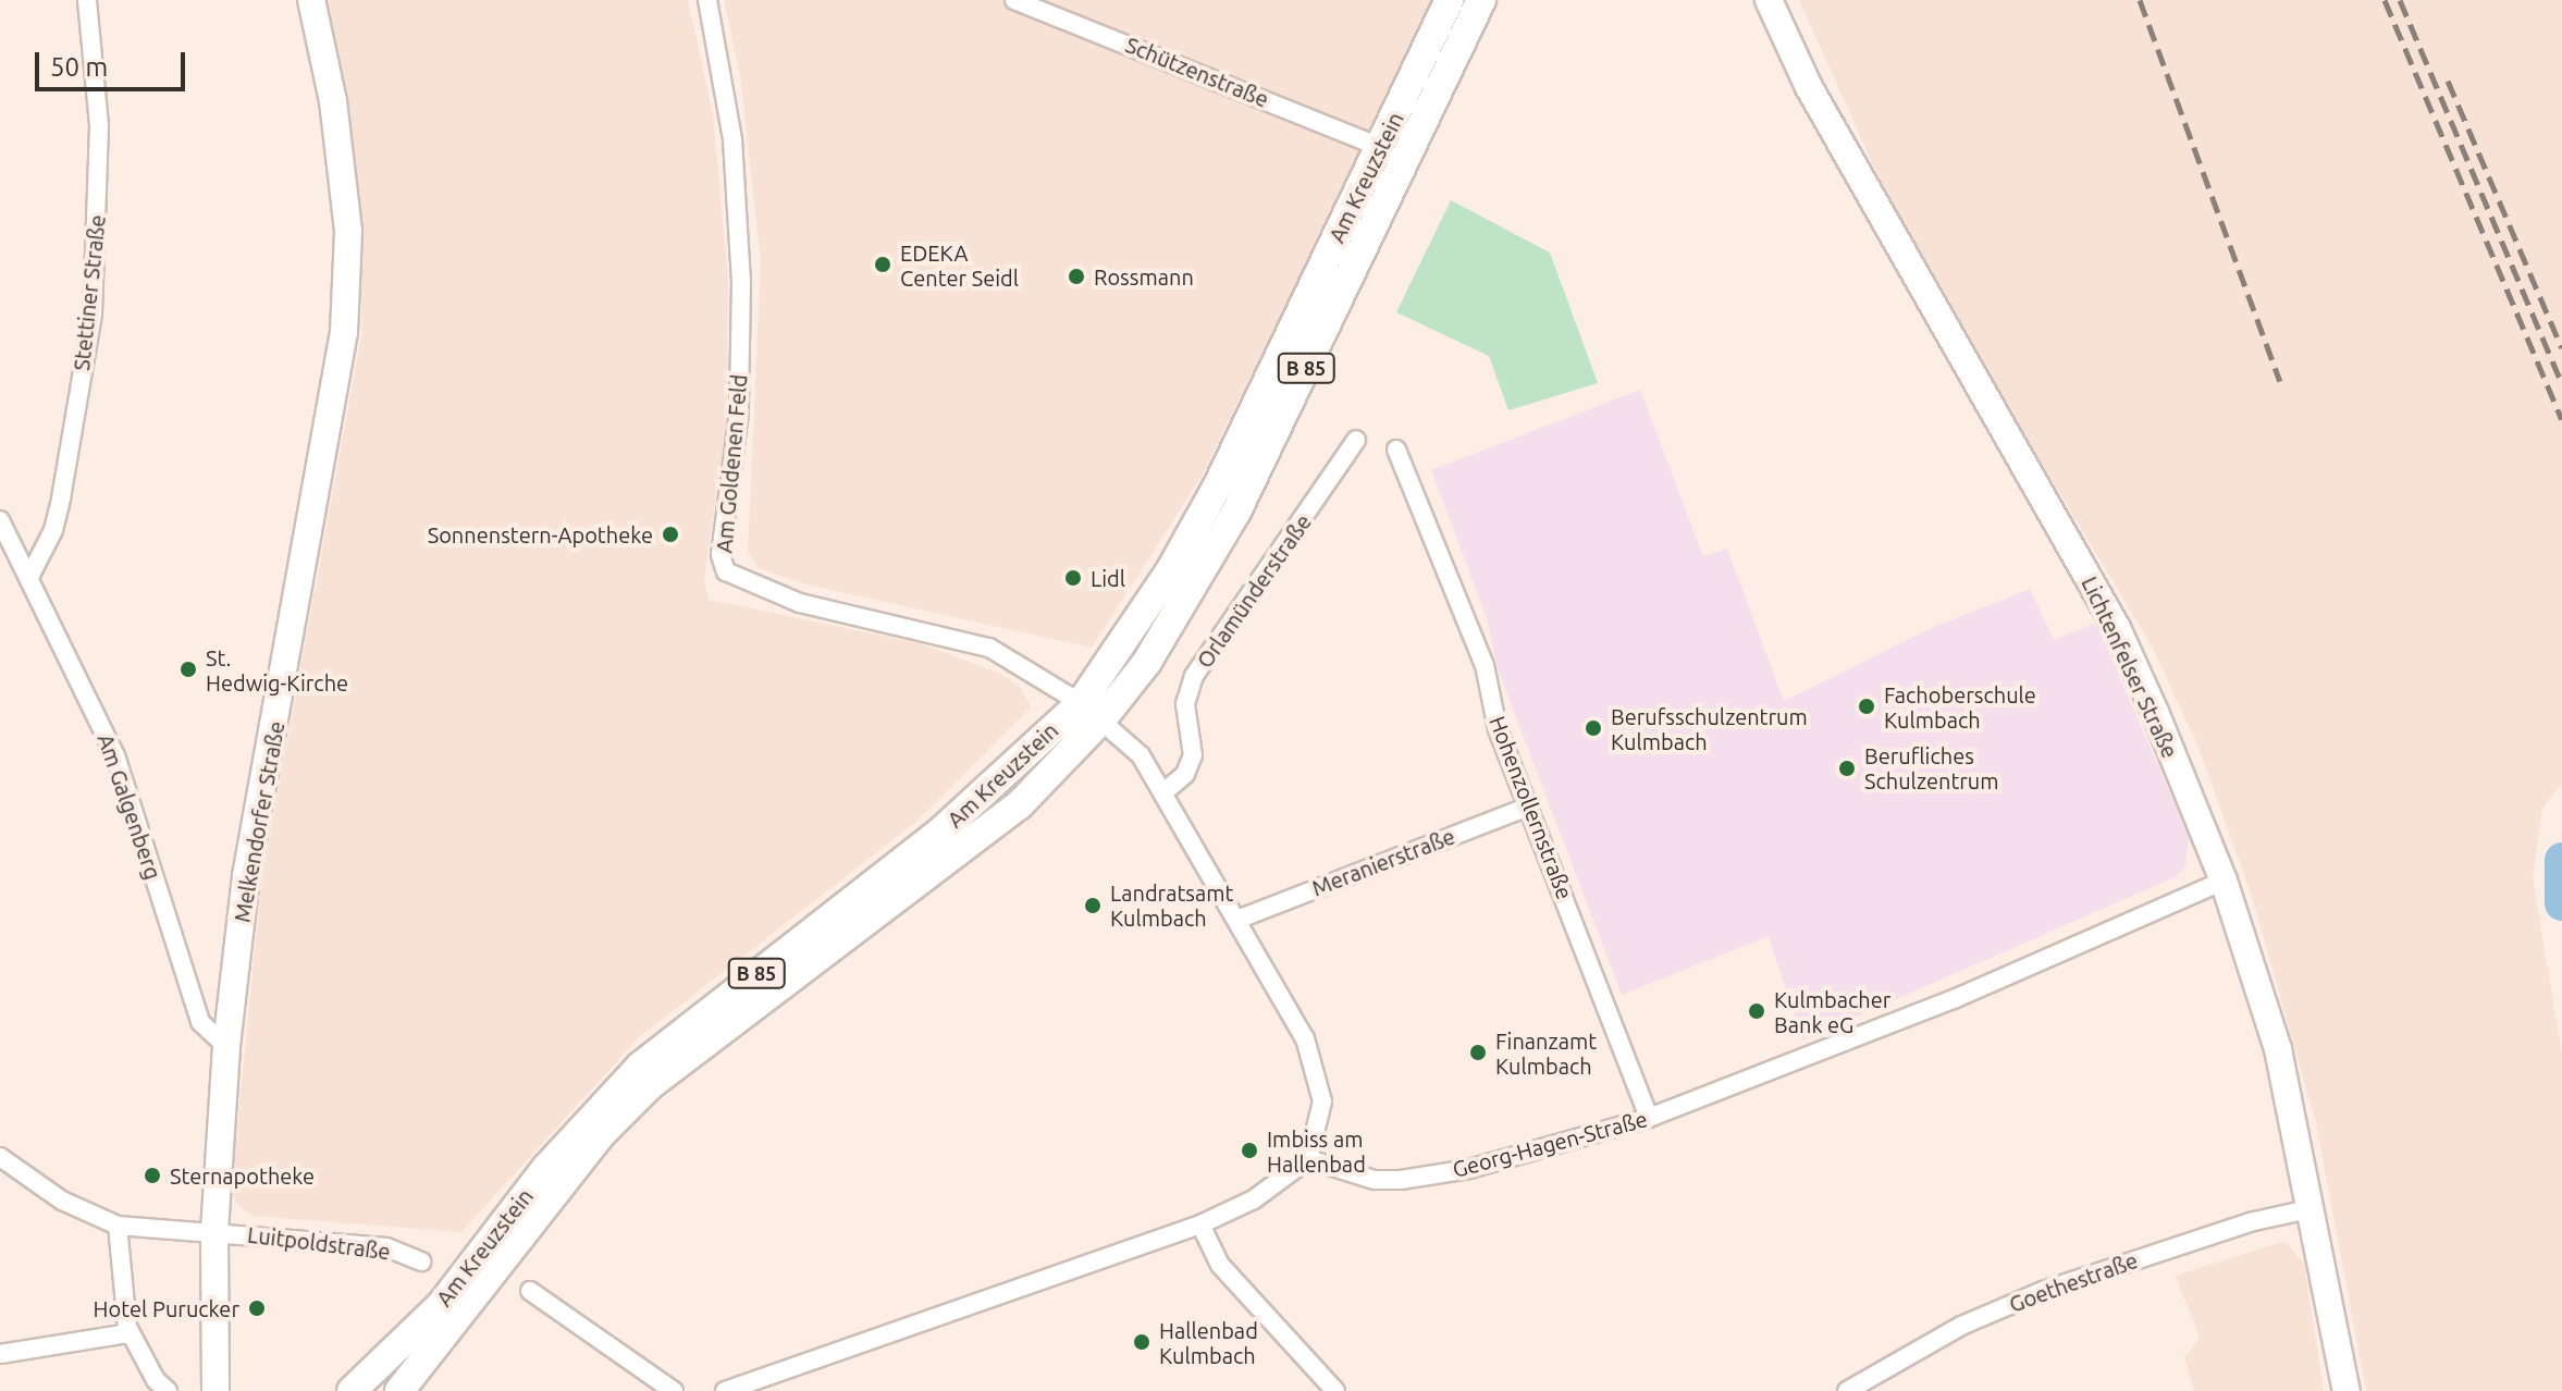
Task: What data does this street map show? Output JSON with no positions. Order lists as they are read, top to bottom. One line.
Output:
{"streets":{"main road":["Am Kreuzstein","B 85"],"street":["Schützenstraße","Stettiner Straße","Am Goldenen Feld","Orlamünderstraße","Lichtenfelser Straße","Am Galgenberg","Hohenzollernstraße","Melkendorfer Straße","Meranierstraße","Georg-Hagen-Straße","Luitpoldstraße","Goethestraße"]},"crossings":[["Schützenstraße","Am Kreuzstein"],["Am Kreuzstein","Am Goldenen Feld"],["Stettiner Straße","Am Galgenberg"],["Lichtenfelser Straße","Georg-Hagen-Straße"],["Lichtenfelser Straße","Goethestraße"],["Am Galgenberg","Melkendorfer Straße"],["Hohenzollernstraße","Meranierstraße"],["Hohenzollernstraße","Georg-Hagen-Straße"],["Melkendorfer Straße","Luitpoldstraße"]],"places":["EDEKA Center Seidl","Rossmann","Sonnenstern-Apotheke","Lidl","St. Hedwig-Kirche","Fachoberschule Kulmbach","Berufsschulzentrum Kulmbach","Berufliches Schulzentrum","Landratsamt Kulmbach","Kulmbacher Bank eG","Finanzamt Kulmbach","Imbiss am Hallenbad","Sternapotheke","Hotel Purucker","Hallenbad Kulmbach"],"scale_bar":"50 m"}
